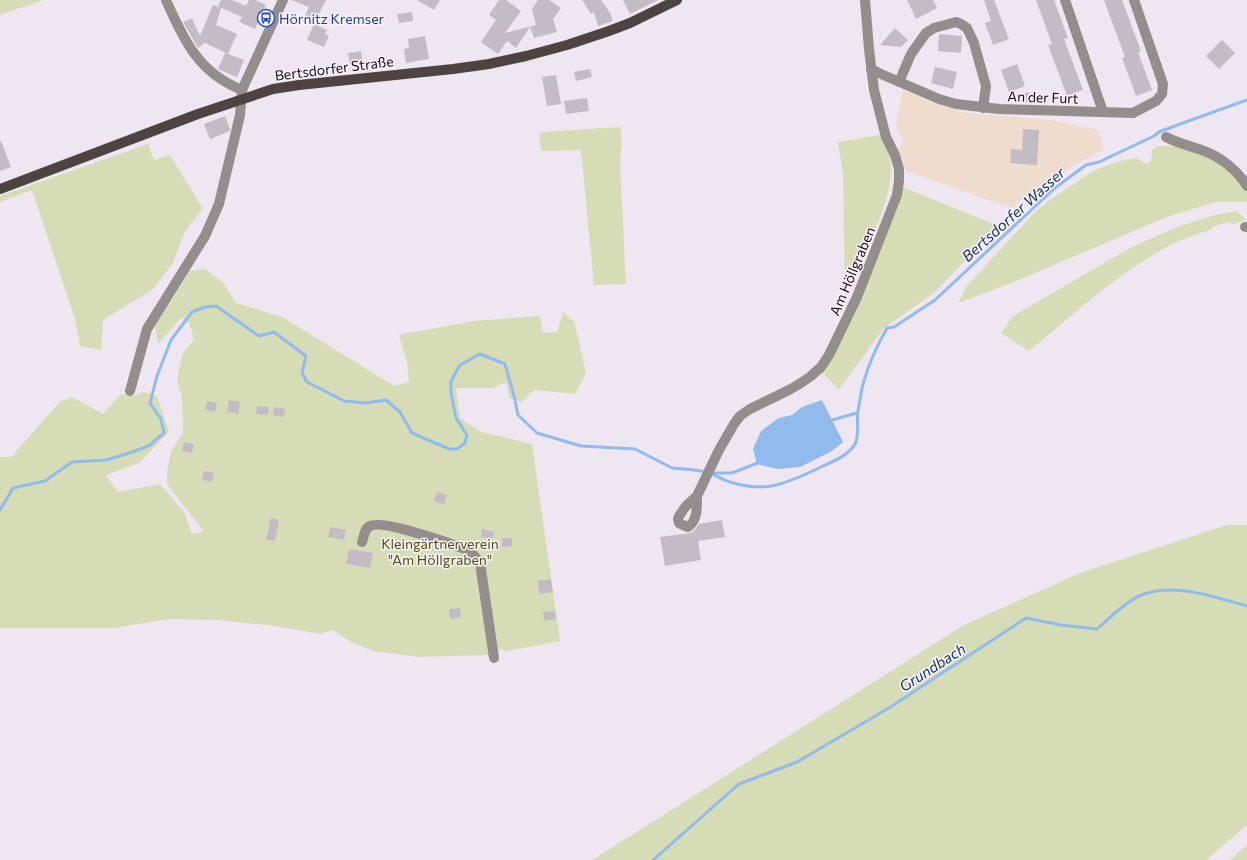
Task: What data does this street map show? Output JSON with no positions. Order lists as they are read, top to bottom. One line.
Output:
{"streets":{"main road":["Bertsdorfer Straße"],"street":["An der Furt","Am Höllgraben"]},"crossings":[["An der Furt","Am Höllgraben"]],"water":["Bertsdorfer Wasser","Grundbach"],"parks":["Kleingärtnerverein \"Am Höllgraben\""],"places":{"bus stop":["Hörnitz Kremser"]}}
